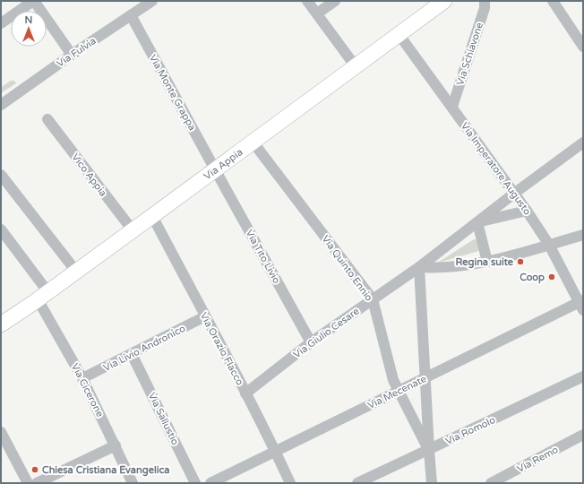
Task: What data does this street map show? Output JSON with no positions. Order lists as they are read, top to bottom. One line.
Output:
{"streets":{"street":["Via Fulvia","Via Schiavone","Via Monte Grappa","Via Appia","Via Imperatore Augusto","Vico Appia","Via Tito Livio","Via Quinto Ennio","Via Giulio Cesare","Via Livio Andronico","Via Orazio Flacco","Via Cicerone","Via Mecenate","Via Sallustio","Via Romolo","Via Remo"]},"crossings":[["Via Fulvia","Via Monte Grappa"],["Via Schiavone","Via Imperatore Augusto"],["Via Monte Grappa","Via Appia"],["Via Monte Grappa","Via Tito Livio"],["Via Appia","Via Imperatore Augusto"],["Via Appia","Vico Appia"],["Via Appia","Via Tito Livio"],["Via Appia","Via Quinto Ennio"],["Via Appia","Via Orazio Flacco"],["Via Appia","Via Cicerone"],["Via Imperatore Augusto","Via Giulio Cesare"],["Via Imperatore Augusto","Via Mecenate"],["Via Tito Livio","Via Giulio Cesare"],["Via Quinto Ennio","Via Giulio Cesare"],["Via Quinto Ennio","Via Mecenate"],["Via Quinto Ennio","Via Romolo"],["Via Giulio Cesare","Via Orazio Flacco"],["Via Livio Andronico","Via Orazio Flacco"],["Via Livio Andronico","Via Cicerone"],["Via Livio Andronico","Via Sallustio"],["Via Orazio Flacco","Via Mecenate"]],"places":["Regina suite","Coop","Chiesa Cristiana Evangelica"],"north":"top"}
